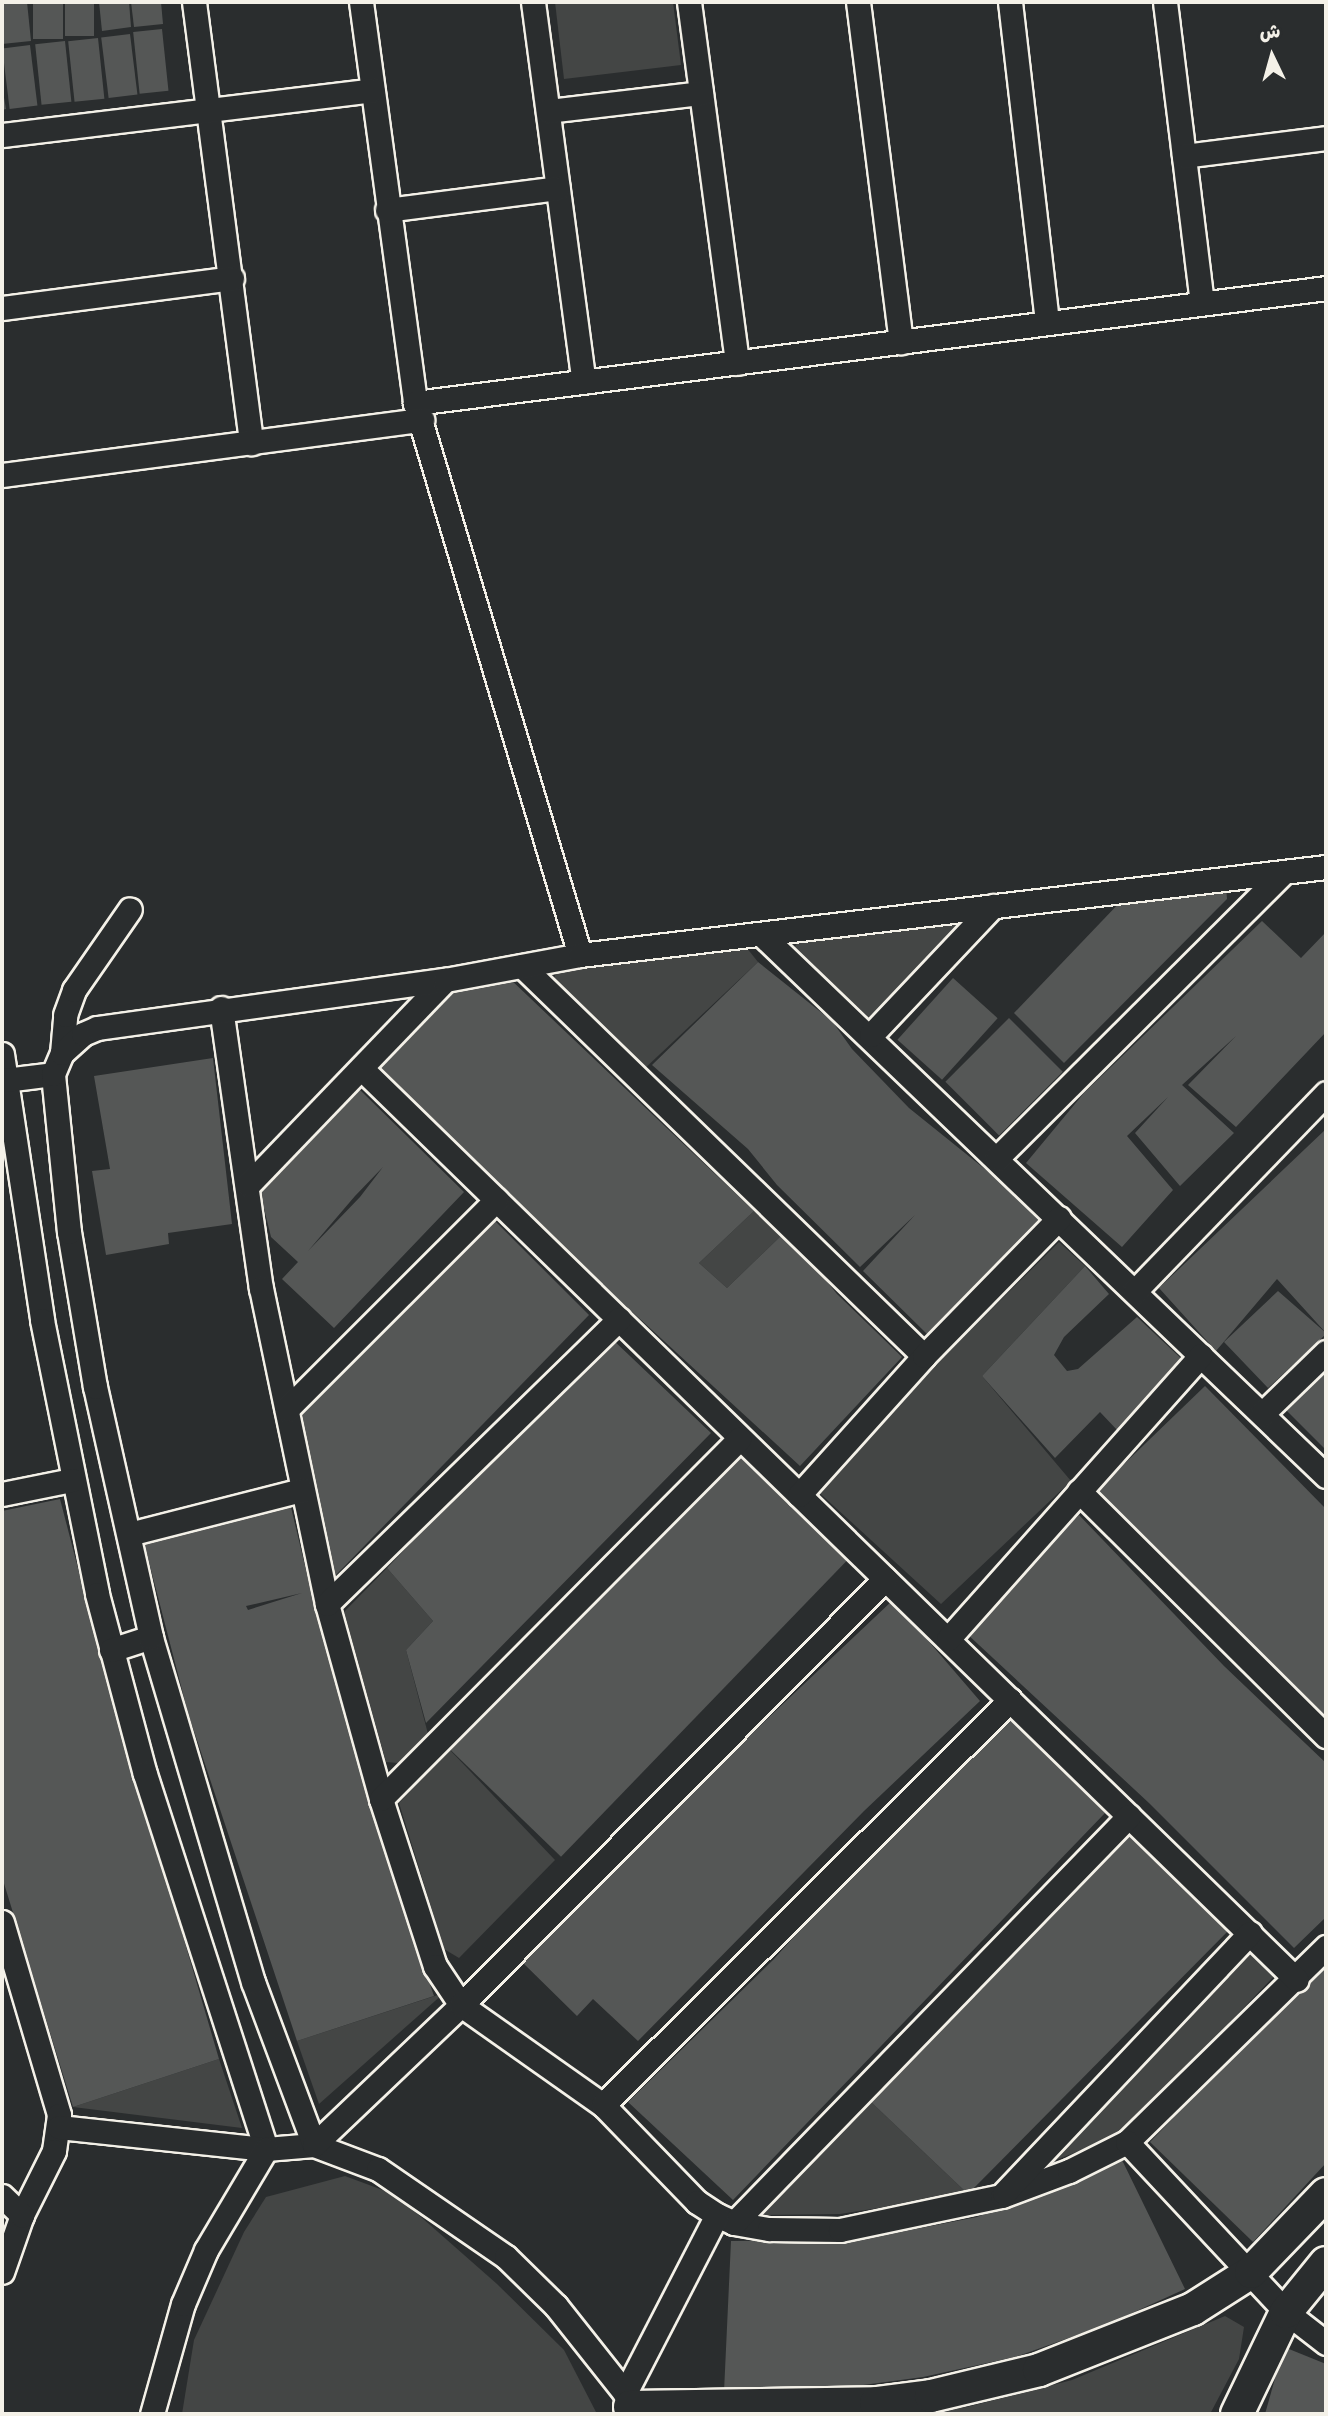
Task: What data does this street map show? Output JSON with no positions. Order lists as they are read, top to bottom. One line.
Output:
{"north":"top"}
